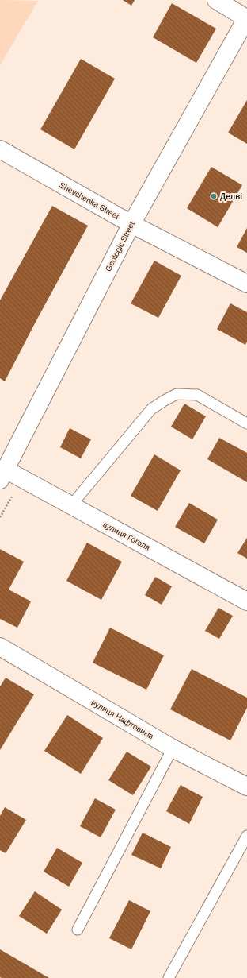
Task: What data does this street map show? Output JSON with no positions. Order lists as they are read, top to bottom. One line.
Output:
{"streets":{"street":["Shevchenka Street","Geologic Street","вулиця Гоголя","вулиця Нафтовиків"]},"crossings":[["Shevchenka Street","Geologic Street"],["Geologic Street","вулиця Гоголя"]],"places":["Делві"]}
